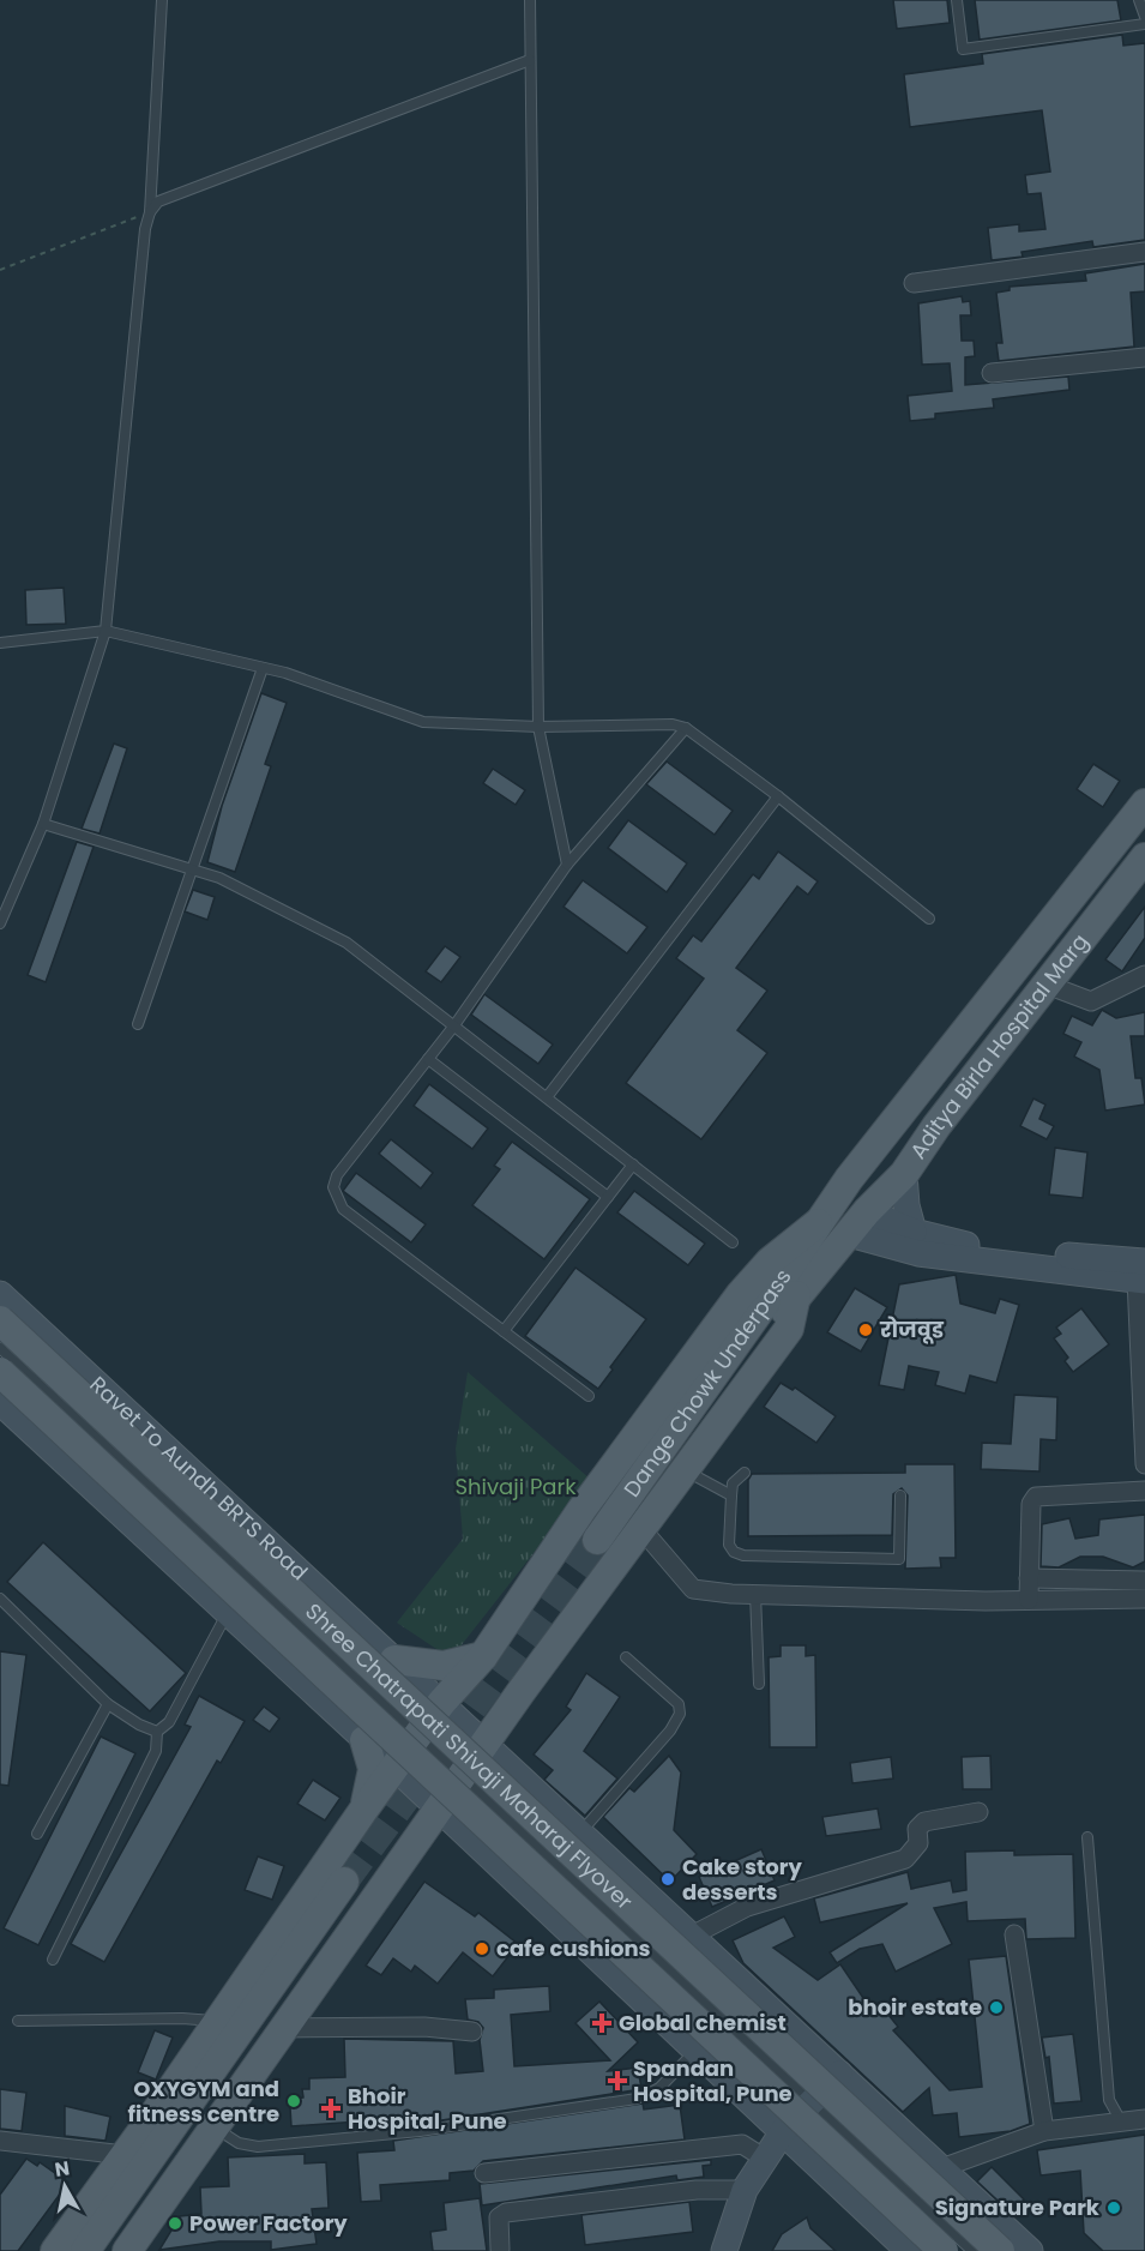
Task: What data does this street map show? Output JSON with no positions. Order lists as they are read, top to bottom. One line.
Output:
{"streets":{"main road":["Aditya Birla Hospital Marg","Dange Chowk Underpass","Shree Chatrapati Shivaji Maharaj Flyover"],"street":["Ravet To Aundh BRTS Road"]},"crossings":[["Aditya Birla Hospital Marg","Dange Chowk Underpass"]],"parks":["Shivaji Park"],"places":{"other":["रोजवूड","Cake story desserts","cafe cushions","bhoir estate","OXYGYM and fitness centre","Signature Park","Power Factory"],"health":["Global chemist","Spandan Hospital, Pune","Bhoir Hospital, Pune"]},"north":"top"}
